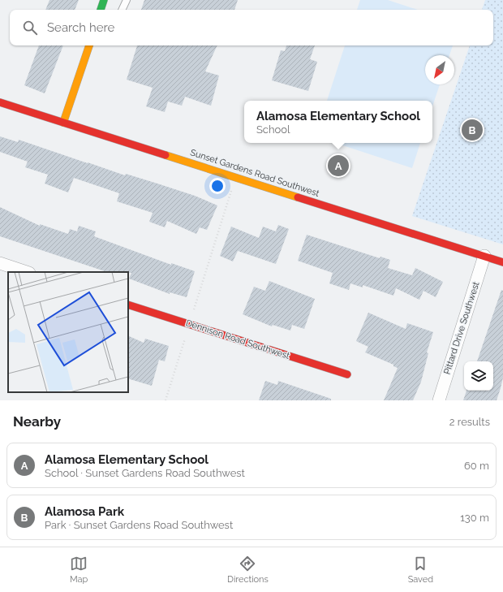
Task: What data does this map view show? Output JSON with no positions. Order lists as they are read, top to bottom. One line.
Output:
{"streets":{"street":["Sunset Gardens Road Southwest","Pittard Drive Southwest","Dennison Road Southwest"]},"crossings":[["Sunset Gardens Road Southwest","Pittard Drive Southwest"]],"north":"bottom left","page":{"search":"Search here","popup":["Alamosa Elementary School","School"],"pins":["B","A"],"heading":["Nearby","2 results"],"list":[{"mark":"A","name":"Alamosa Elementary School","note":"School · Sunset Gardens Road Southwest","value":"60 m"},{"mark":"B","name":"Alamosa Park","note":"Park · Sunset Gardens Road Southwest","value":"130 m"}],"nav":["Map","Directions","Saved"]}}
